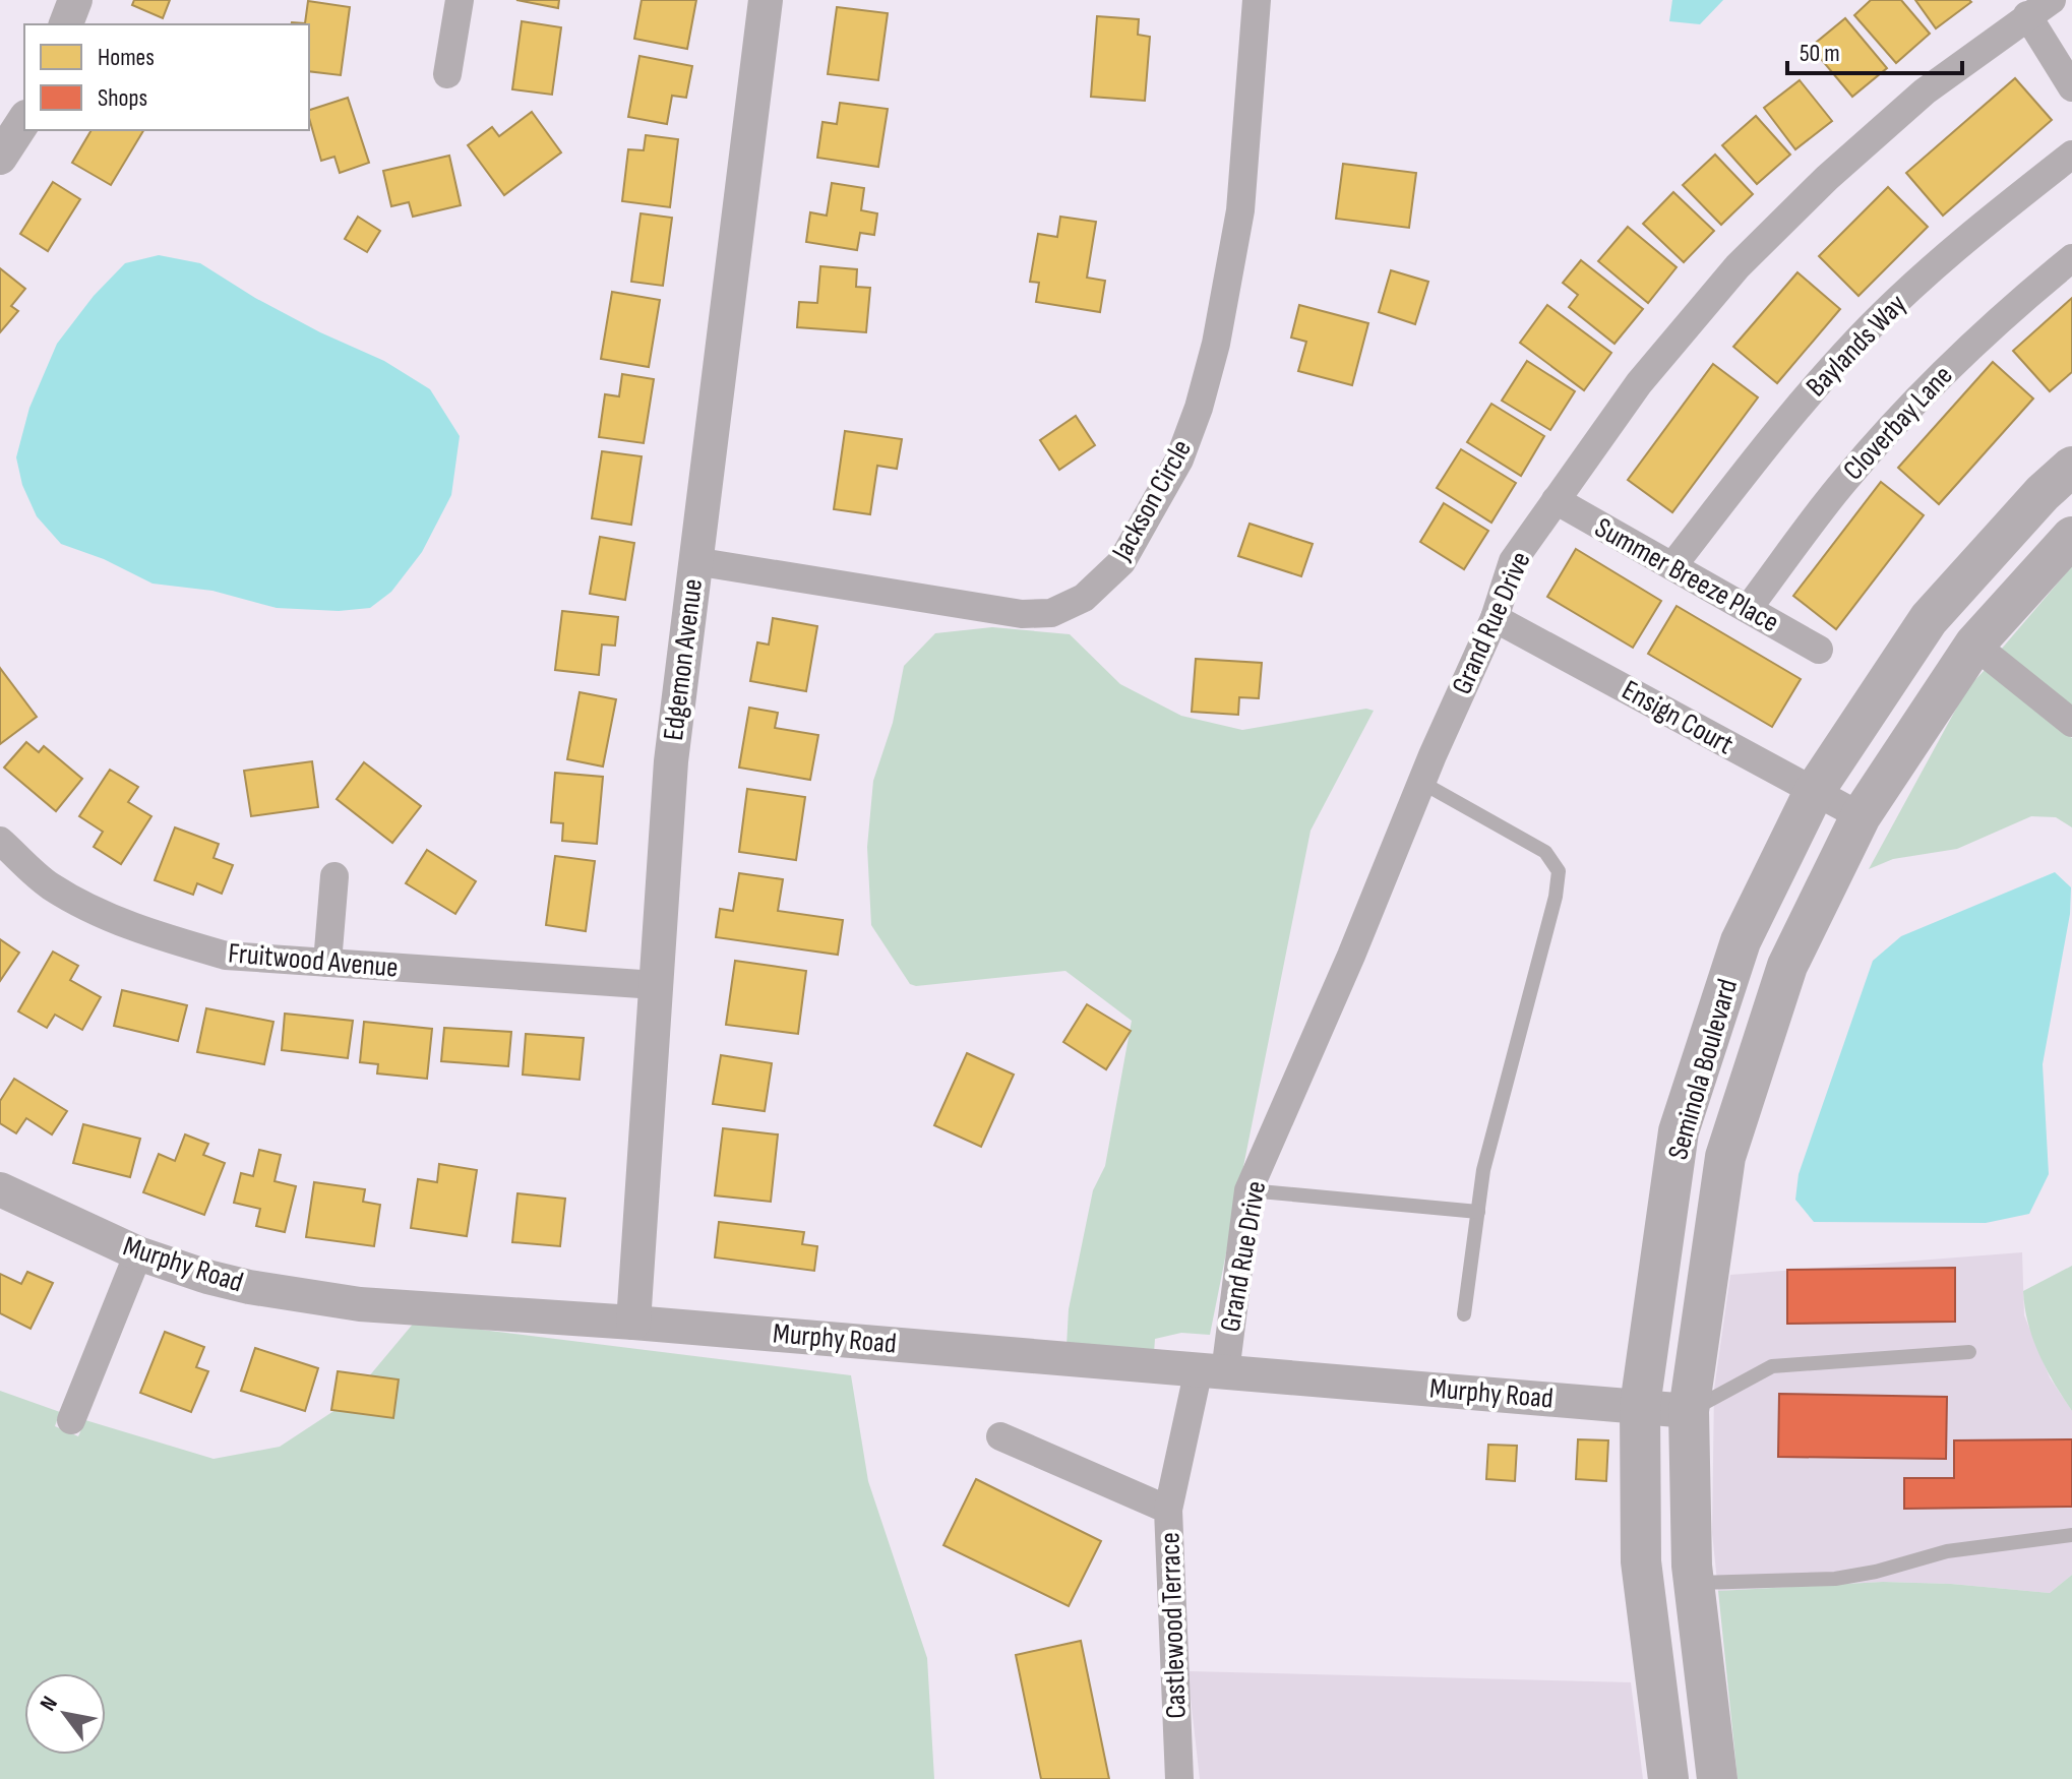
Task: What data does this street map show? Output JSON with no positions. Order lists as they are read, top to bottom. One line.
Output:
{"streets":{"main road":["Seminola Boulevard"],"street":["Baylands Way","Cloverbay Lane","Jackson Circle","Summer Breeze Place","Grand Rue Drive","Edgemon Avenue","Ensign Court","Fruitwood Avenue","Murphy Road","Castlewood Terrace"]},"crossings":[["Baylands Way","Summer Breeze Place"],["Cloverbay Lane","Summer Breeze Place"],["Jackson Circle","Edgemon Avenue"],["Summer Breeze Place","Grand Rue Drive"],["Grand Rue Drive","Ensign Court"],["Grand Rue Drive","Murphy Road"],["Grand Rue Drive","Castlewood Terrace"],["Edgemon Avenue","Fruitwood Avenue"],["Edgemon Avenue","Murphy Road"],["Ensign Court","Seminola Boulevard"],["Seminola Boulevard","Murphy Road"]],"legend":["Homes","Shops"],"scale_bar":"50 m","north":"top left"}
